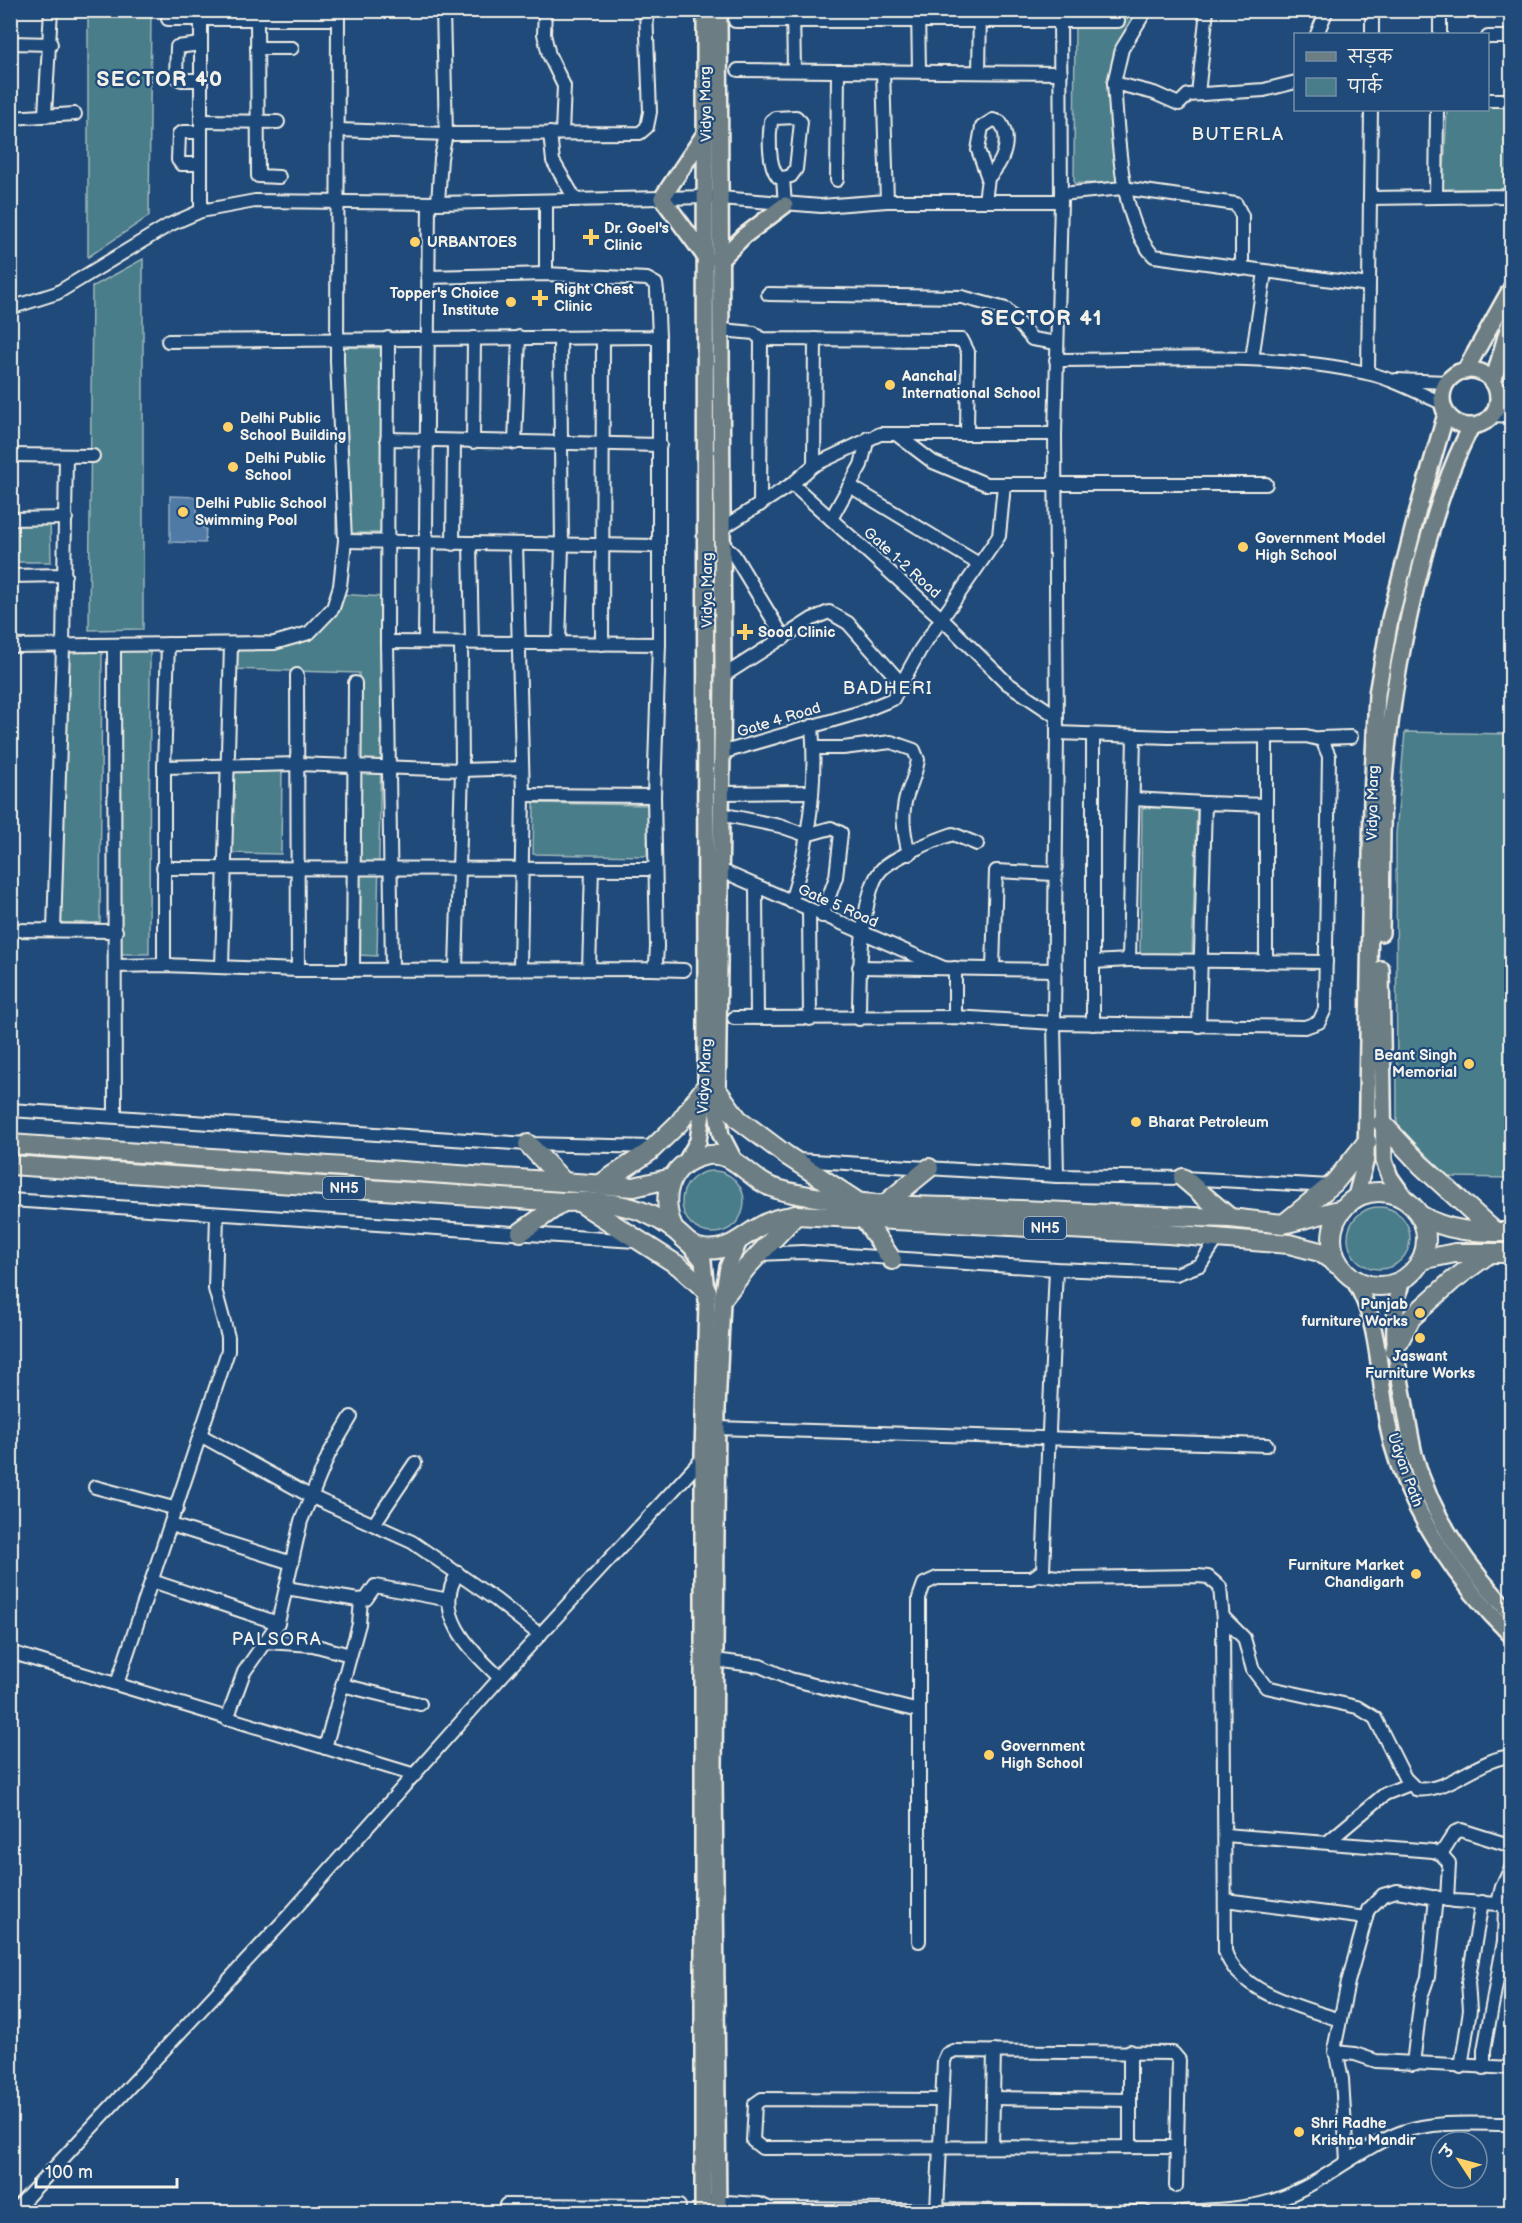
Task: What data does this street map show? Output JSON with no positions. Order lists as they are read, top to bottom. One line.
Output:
{"streets":{"highway":["NH5"],"main road":["Vidya Marg","Udyan Path"],"street":["Gate 1-2 Road","Gate 4 Road","Gate 5 Road"]},"crossings":[["Vidya Marg","Gate 4 Road"],["Vidya Marg","Gate 5 Road"],["Vidya Marg","NH5"],["Vidya Marg","Udyan Path"],["Gate 1-2 Road","Gate 4 Road"],["NH5","Udyan Path"]],"districts":["SECTOR 40","BUTERLA","SECTOR 41","BADHERI","PALSORA"],"places":{"health":["Dr. Goel's Clinic","Right Chest Clinic","Sood Clinic"],"other":["URBANTOES","Topper's Choice Institute","Aanchal International School","Delhi Public School Building","Delhi Public School","Delhi Public School Swimming Pool","Government Model High School","Beant Singh Memorial","Bharat Petroleum","Punjab furniture Works","Jaswant Furniture Works","Furniture Market Chandigarh","Government High School","Shri Radhe Krishna Mandir"]},"legend":["सड़क","पार्क"],"scale_bar":"100 m","north":"top left"}
